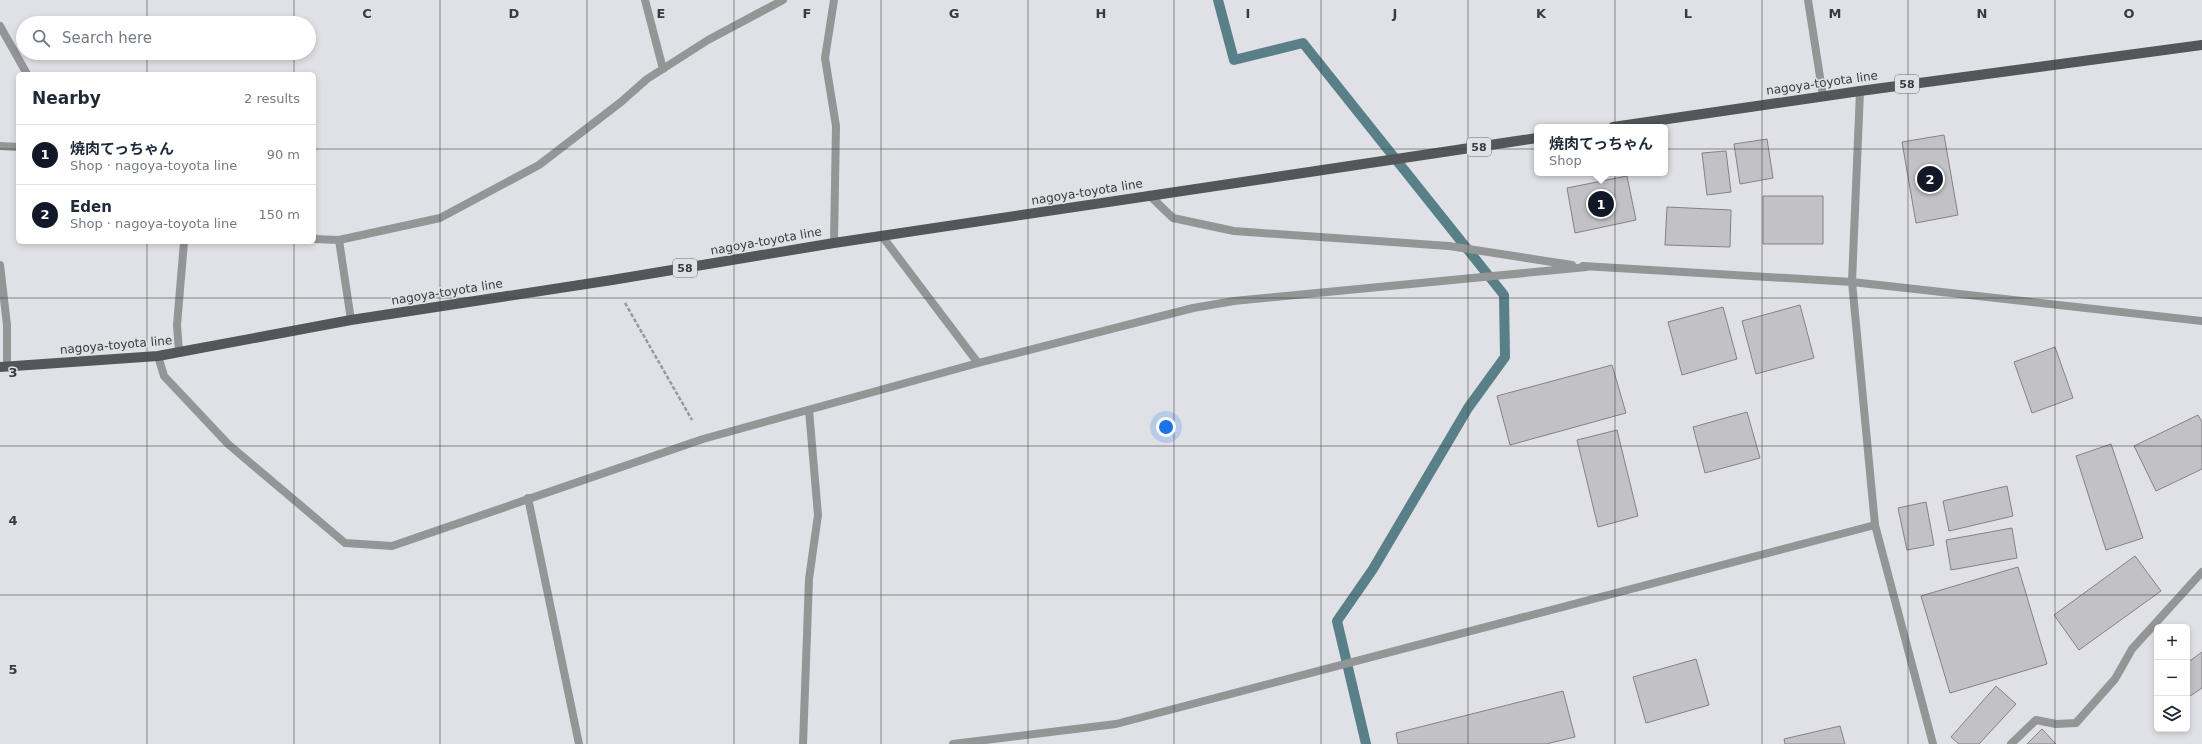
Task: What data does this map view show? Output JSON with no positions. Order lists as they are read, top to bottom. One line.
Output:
{"streets":{"main road":["nagoya-toyota line","58"]},"page":{"search":"Search here","heading":["Nearby","2 results"],"popup":["焼肉てっちゃん","Shop"],"list":[{"mark":"1","name":"焼肉てっちゃん","note":"Shop · nagoya-toyota line","value":"90 m"},{"mark":"2","name":"Eden","note":"Shop · nagoya-toyota line","value":"150 m"}],"pins":["2","1"],"map_buttons":["+","−"]},"grid":{"columns":["C","D","E","F","G","H","I","J","K","L","M","N","O"],"rows":["3","4","5"]}}
